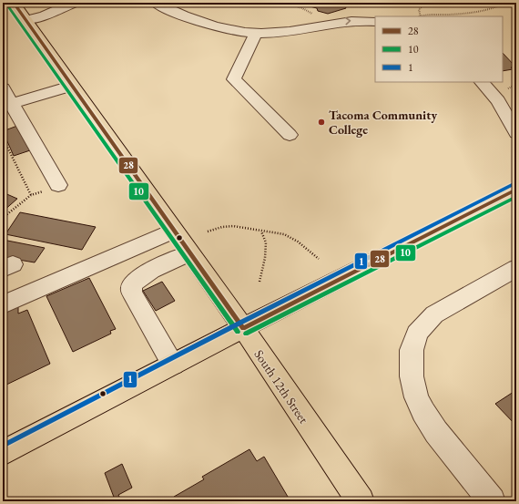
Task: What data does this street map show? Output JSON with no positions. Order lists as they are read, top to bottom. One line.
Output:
{"streets":{"main road":["South 12th Street"]},"places":["Tacoma Community College"],"lines":["transit line 28","transit line 10","transit line 1"],"legend":["28","10","1"]}
